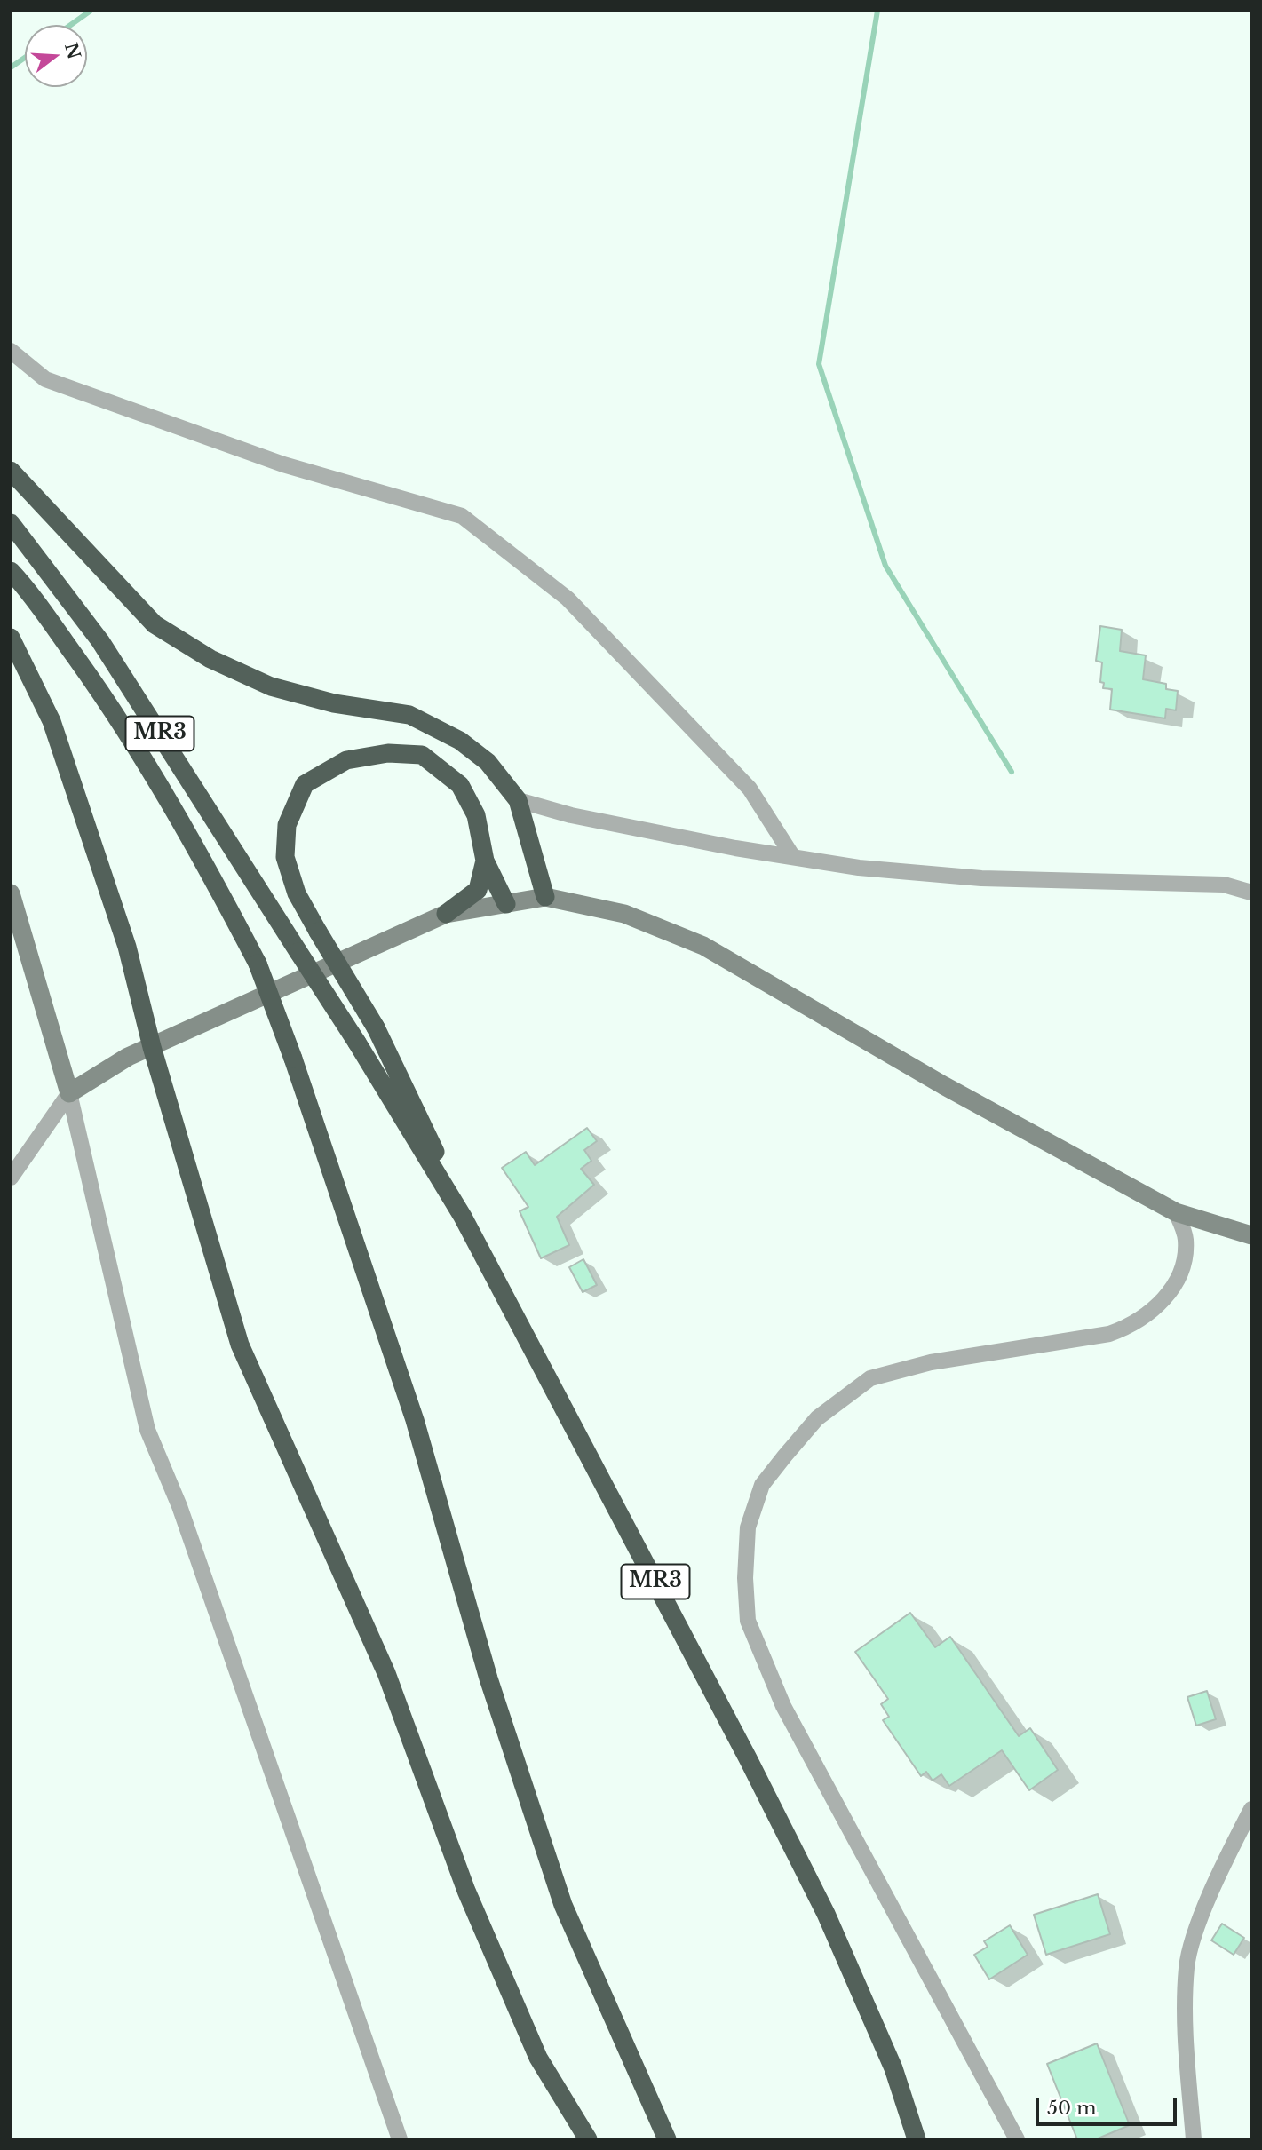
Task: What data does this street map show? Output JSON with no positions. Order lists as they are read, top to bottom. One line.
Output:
{"streets":{"highway":["MR3"]},"scale_bar":"50 m","north":"right"}
